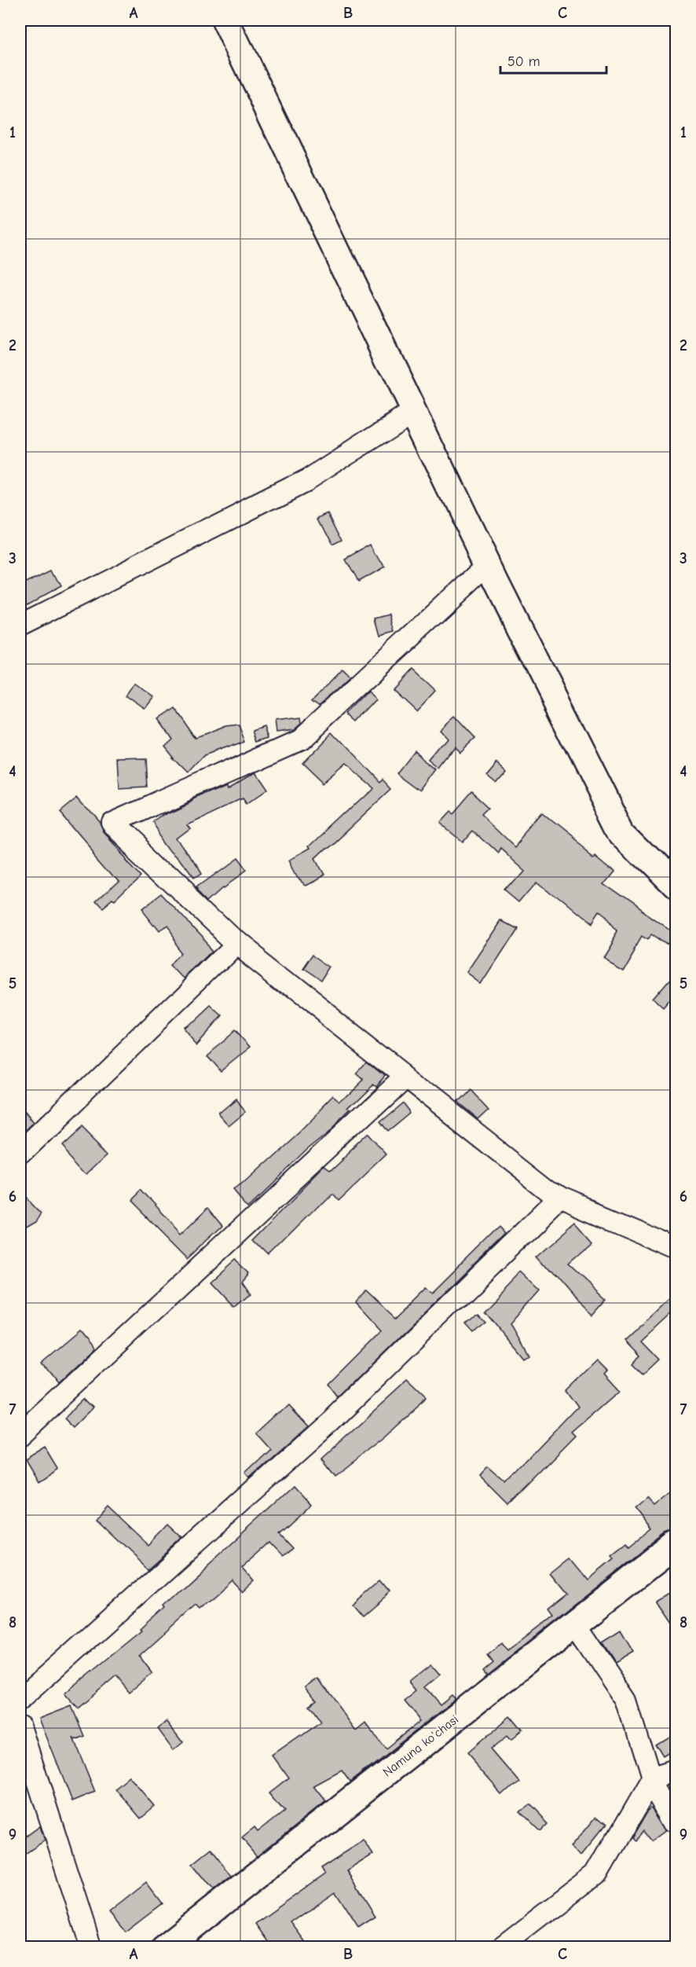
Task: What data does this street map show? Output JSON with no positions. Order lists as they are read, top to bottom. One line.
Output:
{"streets":{"main road":["Namuna ko'chasi"]},"scale_bar":"50 m","grid":{"columns":["A","B","C"],"rows":["1","2","3","4","5","6","7","8","9"]}}
